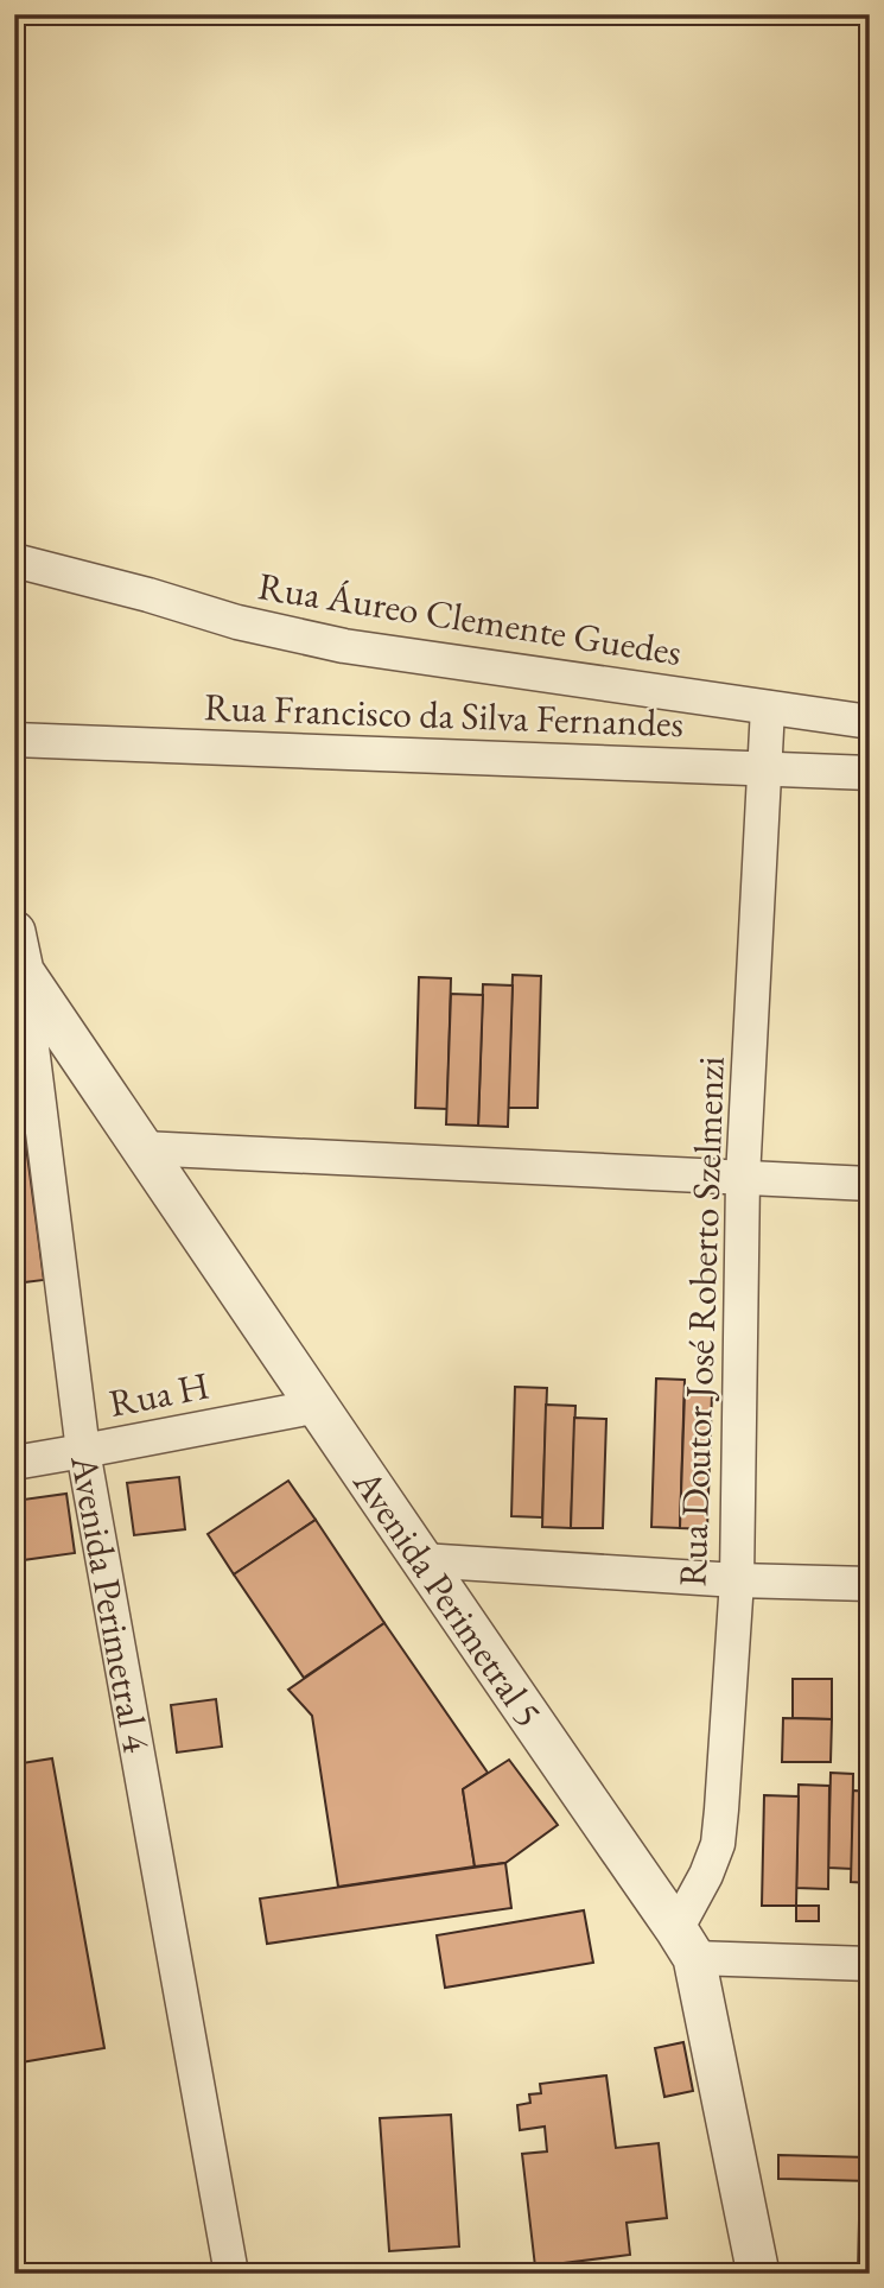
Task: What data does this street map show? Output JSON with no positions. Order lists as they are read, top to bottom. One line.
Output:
{"streets":{"street":["Rua Áureo Clemente Guedes","Rua Francisco da Silva Fernandes","Rua Doutor José Roberto Szelmenzi","Rua H","Avenida Perimetral 5","Avenida Perimetral 4"]},"crossings":[["Rua Áureo Clemente Guedes","Rua Doutor José Roberto Szelmenzi"],["Rua Francisco da Silva Fernandes","Rua Doutor José Roberto Szelmenzi"],["Rua Doutor José Roberto Szelmenzi","Avenida Perimetral 5"],["Rua H","Avenida Perimetral 5"],["Rua H","Avenida Perimetral 4"],["Avenida Perimetral 5","Avenida Perimetral 4"]]}
